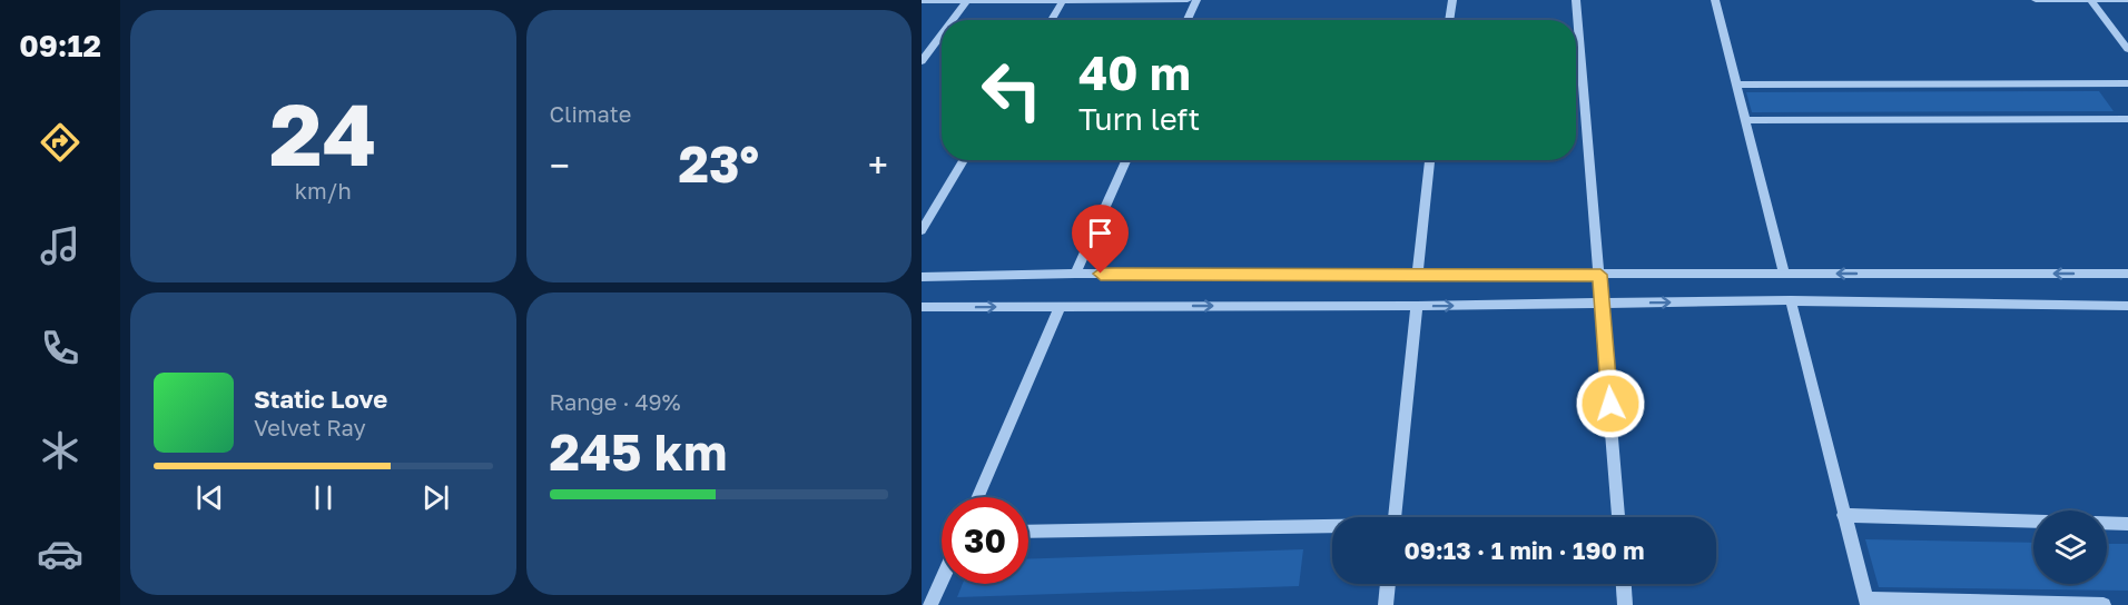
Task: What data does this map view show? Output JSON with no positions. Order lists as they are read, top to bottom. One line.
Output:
{"page":{"tabs":"09:12","tile":[["24","km/h"],"Climate",["Range · 49%","245 km"]],"turn":["40 m","Turn left"],"heat":["−","23°","+"],"song":["Static Love","Velvet Ray"],"limit":"30","trip":"09:13 · 1 min · 190 m"}}
